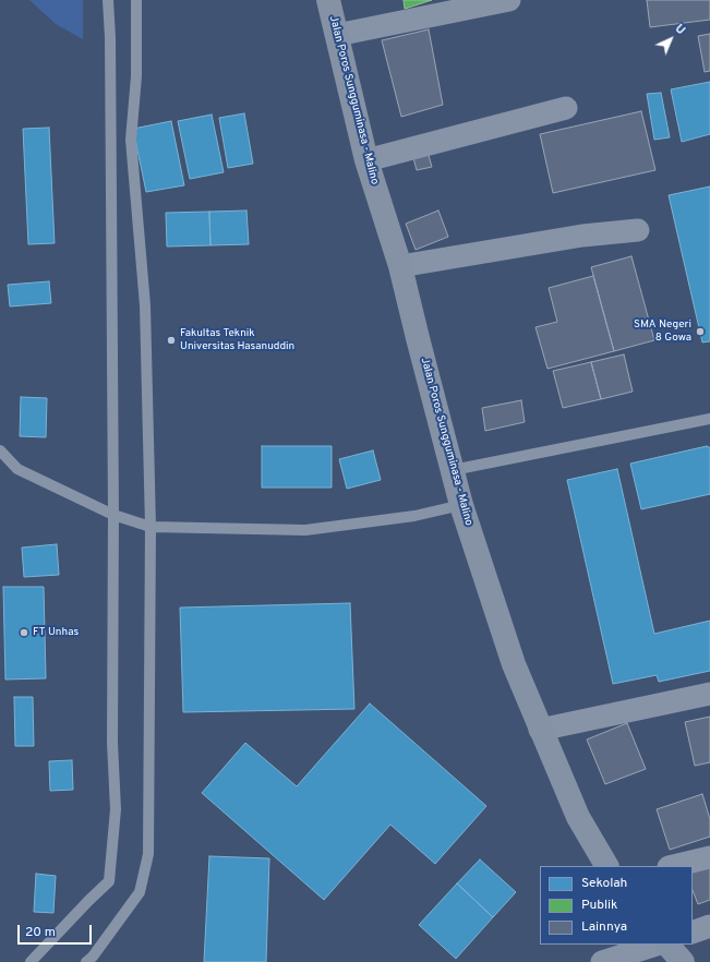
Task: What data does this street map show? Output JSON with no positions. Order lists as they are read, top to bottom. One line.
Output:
{"streets":{"main road":["Jalan Poros Sungguminasa - Malino"]},"places":["SMA Negeri 8 Gowa","Fakultas Teknik Universitas Hasanuddin","FT Unhas"],"legend":["Sekolah","Publik","Lainnya"],"scale_bar":"20 m","north":"top right"}
